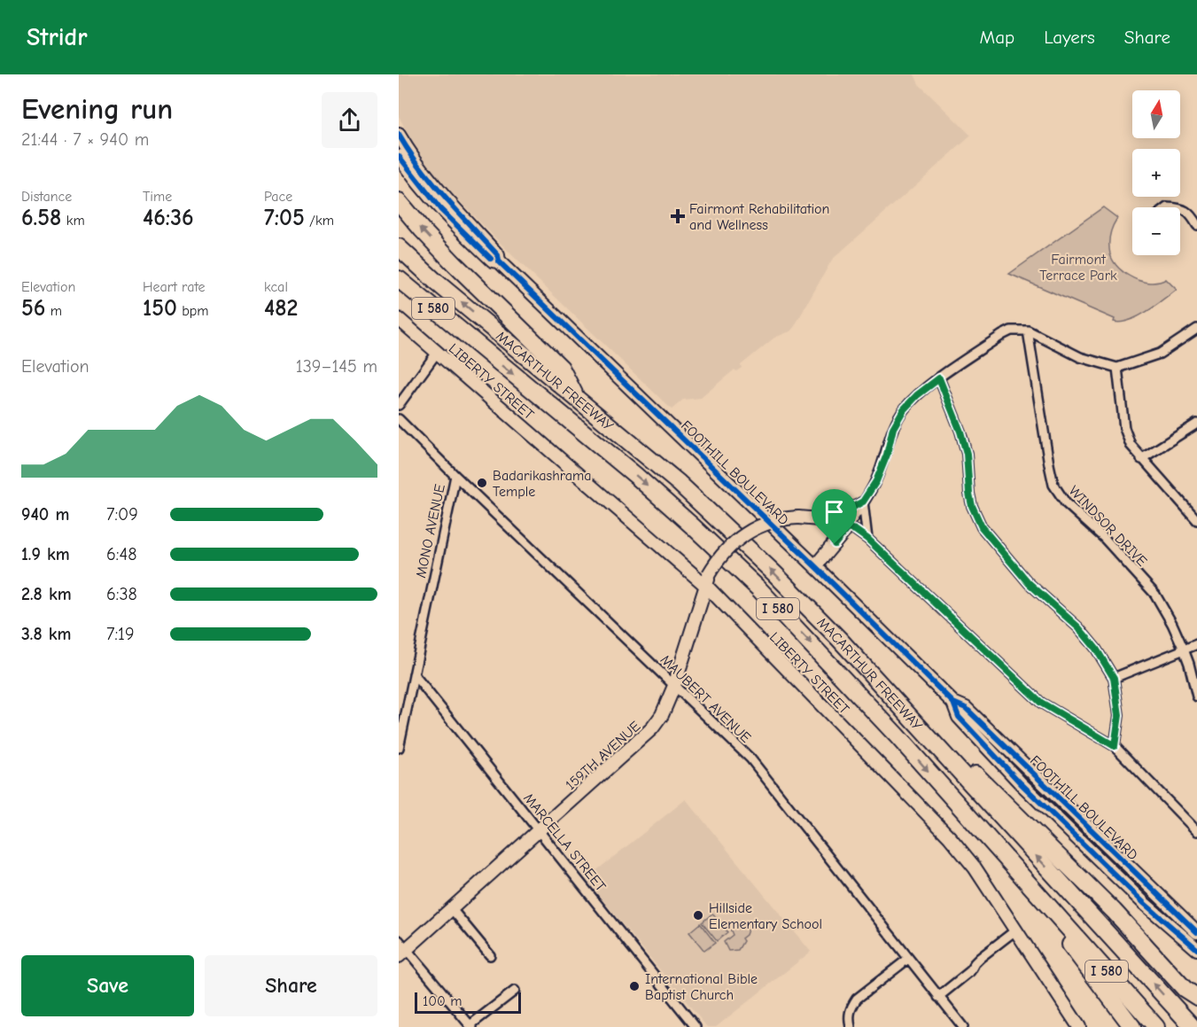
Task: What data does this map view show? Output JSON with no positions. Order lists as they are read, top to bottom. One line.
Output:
{"streets":{"highway":["I 580","MACARTHUR FREEWAY"],"street":["LIBERTY STREET","FOOTHILL BOULEVARD","WINDSOR DRIVE","MONO AVENUE","MAUBERT AVENUE","159TH AVENUE","MARCELLA STREET"]},"crossings":[["LIBERTY STREET","159TH AVENUE"],["MONO AVENUE","MAUBERT AVENUE"],["MONO AVENUE","MARCELLA STREET"],["MAUBERT AVENUE","159TH AVENUE"],["159TH AVENUE","MARCELLA STREET"]],"parks":["Fairmont Terrace Park"],"places":{"health":["Fairmont Rehabilitation and Wellness"],"other":["Badarikashrama Temple","Hillside Elementary School","International Bible Baptist Church"]},"scale_bar":"100 m","north":"top","page":{"header":"Stridr","nav":["Map","Layers","Share"],"heading":["Evening run","21:44 · 7 × 940 m"],"map_buttons":["+","−"],"stats":[["Distance","6.58 km"],["Time","46:36"],["Pace","7:05 /km"],["Elevation","56 m"],["Heart rate","150 bpm"],["kcal","482"]],"chart":["Elevation","139–145 m"],"list":[{"name":"940 m","note":"7:09"},{"name":"1.9 km","note":"6:48"},{"name":"2.8 km","note":"6:38"},{"name":"3.8 km","note":"7:19"}],"buttons":["Save","Share"],"scale":"100 m"}}
